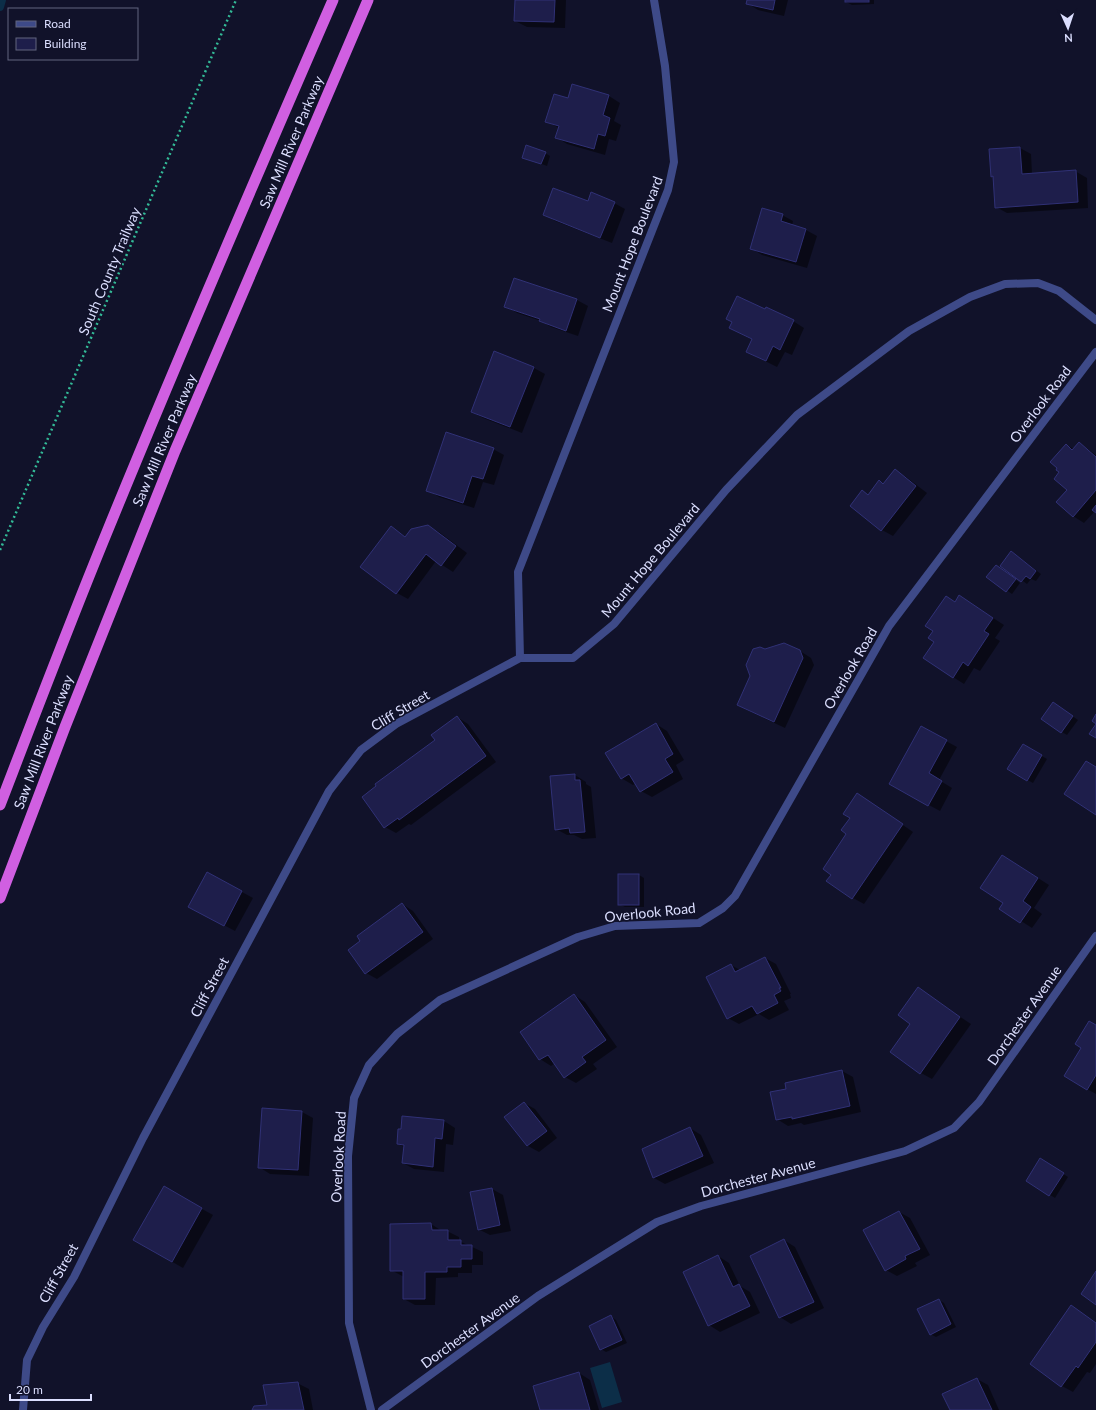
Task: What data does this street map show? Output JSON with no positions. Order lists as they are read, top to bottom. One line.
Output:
{"streets":{"highway":["Saw Mill River Parkway"],"street":["Mount Hope Boulevard","Overlook Road","Cliff Street","Dorchester Avenue"],"path":["South County Trailway"]},"crossings":[["Mount Hope Boulevard","Cliff Street"]],"legend":["Road","Building"],"scale_bar":"20 m","north":"bottom"}
